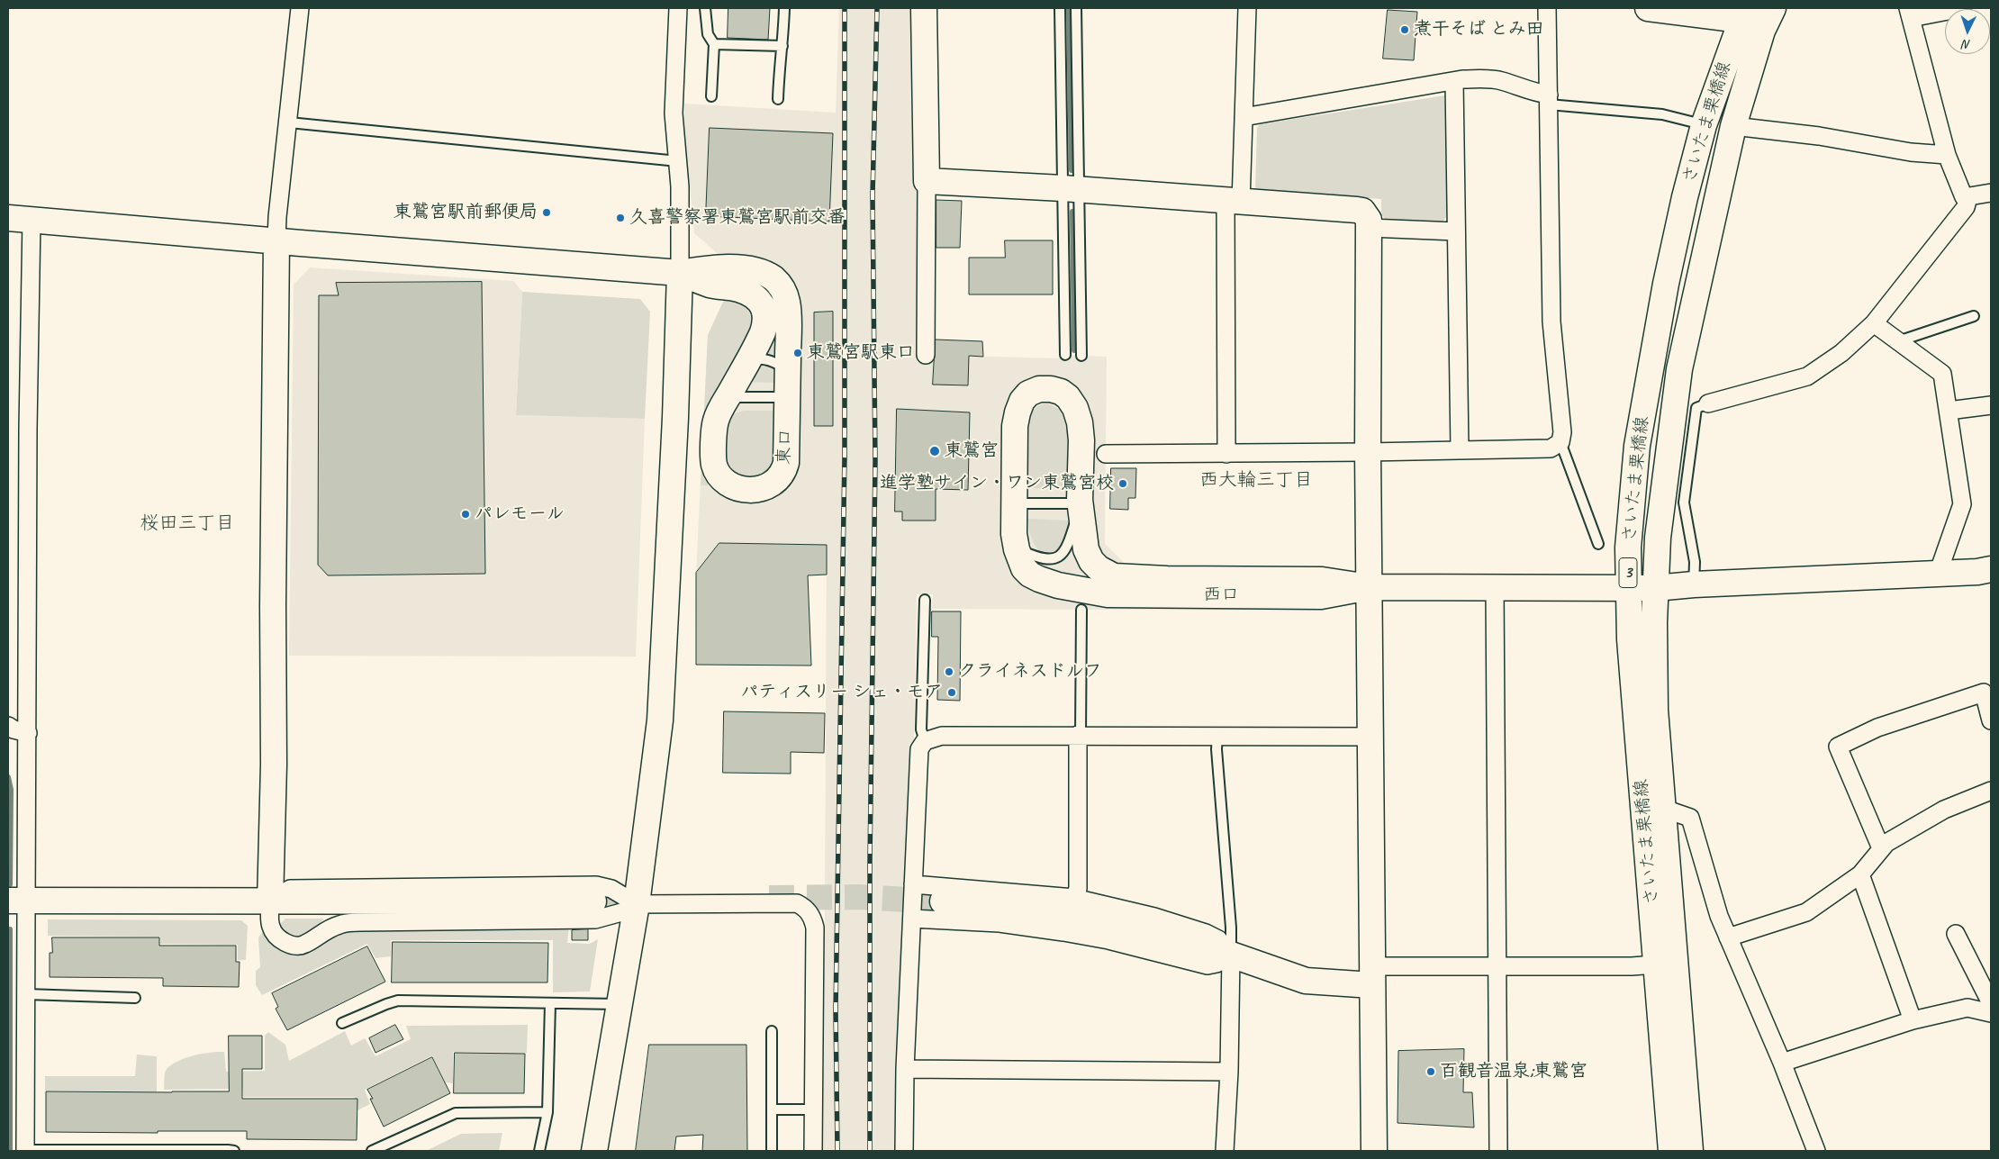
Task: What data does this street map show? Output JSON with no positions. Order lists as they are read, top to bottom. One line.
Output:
{"streets":{"street":["さいたま栗橋線","東口","3","西口"]},"districts":["西大輪三丁目","桜田三丁目"],"places":["煮干そば とみ田","東鷲宮駅前郵便局","久喜警察署東鷲宮駅前交番","東鷲宮駅東口","東鷲宮","進学塾サイン・ワン東鷲宮校","パレモール","クライネスドルフ","パティスリー シェ・モア","百観音温泉;東鷲宮"],"north":"bottom"}
